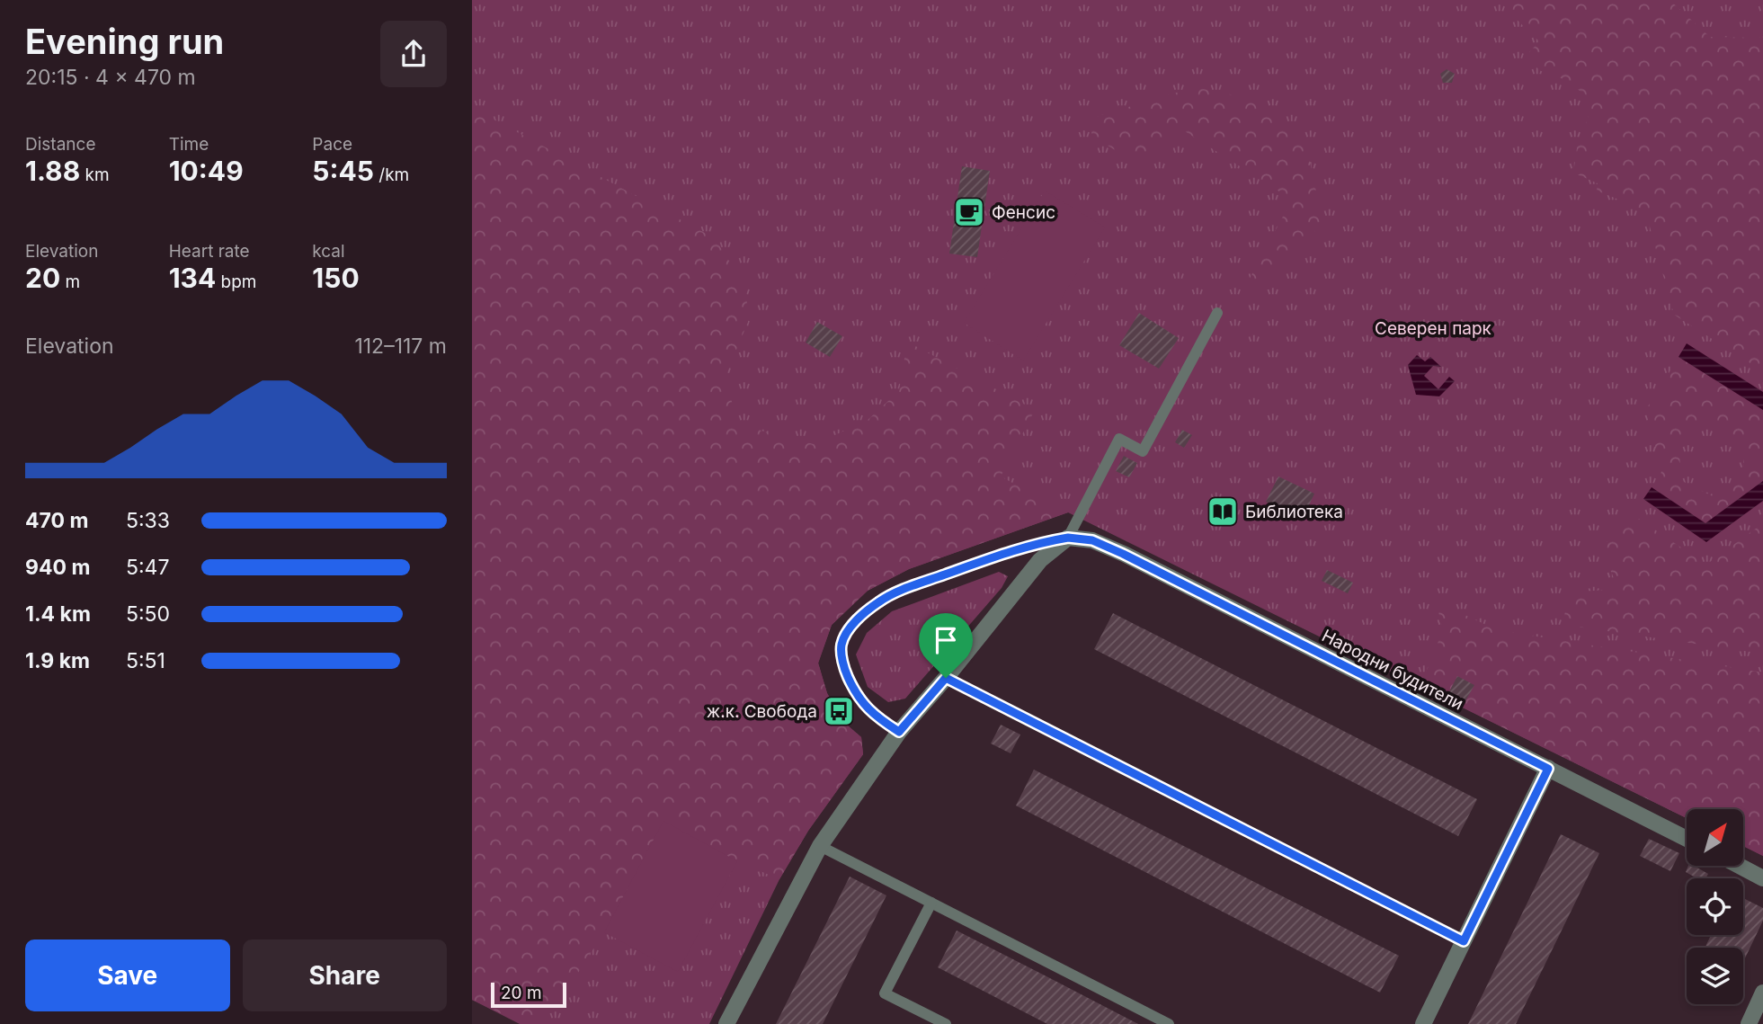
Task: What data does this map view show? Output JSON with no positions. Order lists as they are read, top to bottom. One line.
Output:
{"streets":{"street":["Народни будители"]},"parks":["Северен парк"],"places":{"cafe":["Фенсис"],"library":["Библиотека"],"bus stop":["ж.к. Свобода"]},"scale_bar":"20 m","north":"top right","page":{"heading":["Evening run","20:15 · 4 × 470 m"],"stats":[["Distance","1.88 km"],["Time","10:49"],["Pace","5:45 /km"],["Elevation","20 m"],["Heart rate","134 bpm"],["kcal","150"]],"chart":["Elevation","112–117 m"],"list":[{"name":"470 m","note":"5:33"},{"name":"940 m","note":"5:47"},{"name":"1.4 km","note":"5:50"},{"name":"1.9 km","note":"5:51"}],"buttons":["Save","Share"],"scale":"20 m"}}
